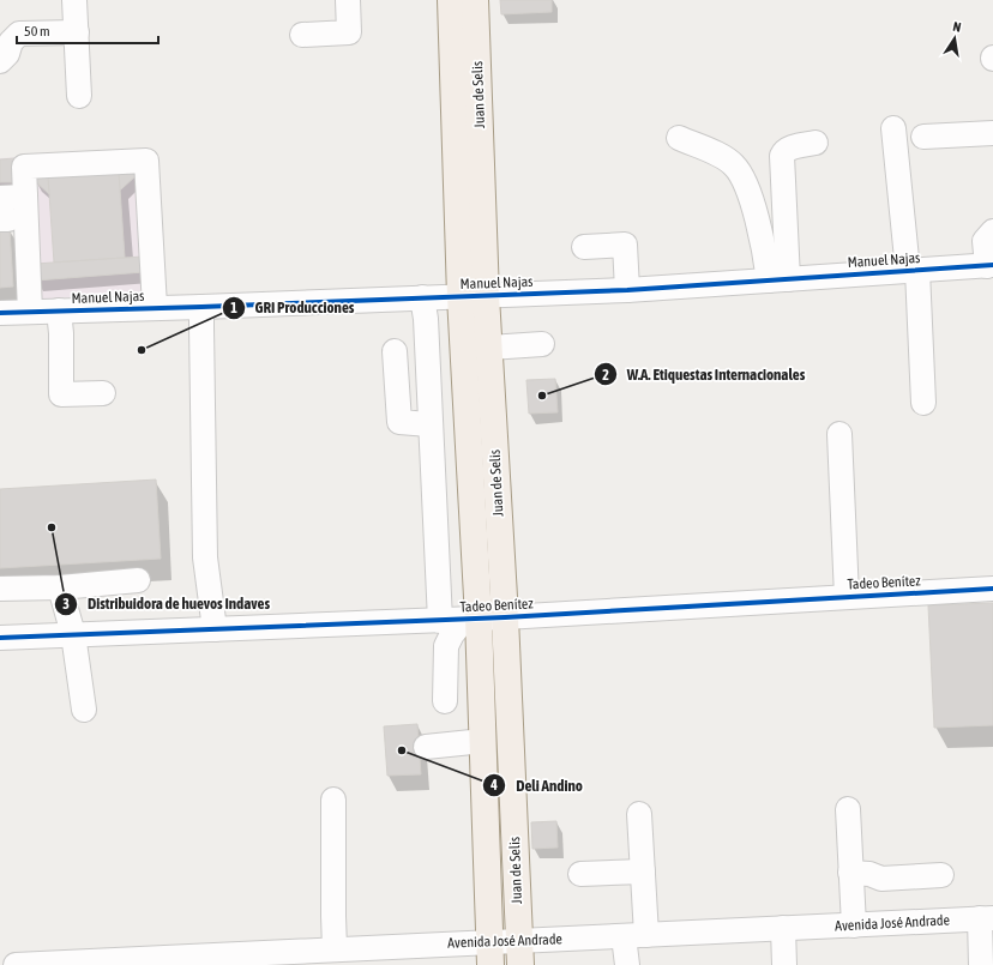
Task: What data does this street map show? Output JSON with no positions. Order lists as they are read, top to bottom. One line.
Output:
{"streets":{"main road":["Juan de Selis"],"street":["Manuel Najas","Tadeo Benítez","Avenida José Andrade"]},"crossings":[["Juan de Selis","Manuel Najas"],["Juan de Selis","Tadeo Benítez"],["Juan de Selis","Avenida José Andrade"]],"places":["GRI Producciones","W.A. Etiquestas Internacionales","Distribuidora de huevos Indaves","Deli Andino"],"scale_bar":"50 m","north":"top"}
